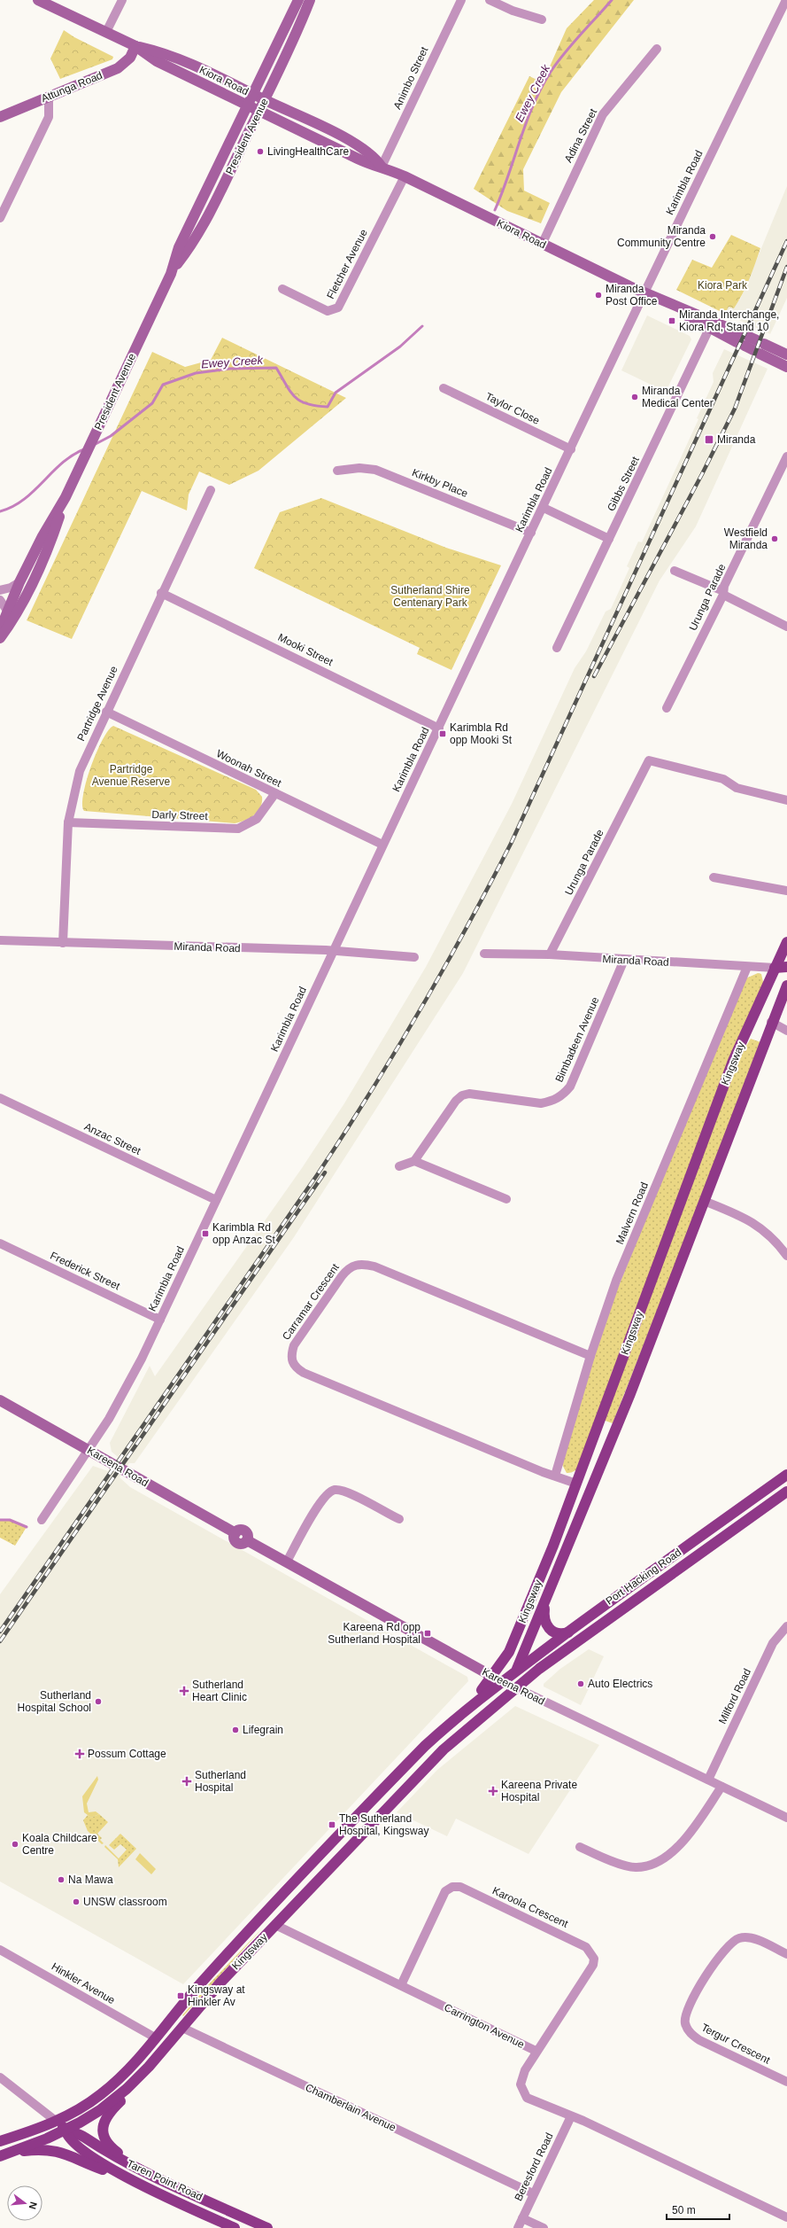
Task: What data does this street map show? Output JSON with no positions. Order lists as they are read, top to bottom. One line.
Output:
{"streets":{"main road":["Miranda Road","Kingsway","Port Hacking Road","Carrington Avenue","Chamberlain Avenue","Taren Point Road"],"street":["Animbo Street","Kiora Road","Attunga Road","Adina Street","President Avenue","Karimbla Road","Fletcher Avenue","Taylor Close","Kirkby Place","Gibbs Street","Urunga Parade","Mooki Street","Partridge Avenue","Woonah Street","Darly Street","Bimbadeen Avenue","Anzac Street","Malvern Road","Frederick Street","Carramar Crescent","Kareena Road","Milford Road","Karoola Crescent","Hinkler Avenue","Tergur Crescent","Beresford Road"]},"crossings":[["Animbo Street","Kiora Road"],["Kiora Road","Attunga Road"],["Kiora Road","Adina Street"],["Kiora Road","President Avenue"],["Kiora Road","Karimbla Road"],["Kiora Road","Fletcher Avenue"],["Kiora Road","Gibbs Street"],["Karimbla Road","Taylor Close"],["Karimbla Road","Kirkby Place"],["Karimbla Road","Mooki Street"],["Karimbla Road","Woonah Street"],["Karimbla Road","Miranda Road"],["Karimbla Road","Anzac Street"],["Karimbla Road","Frederick Street"],["Karimbla Road","Kareena Road"],["Urunga Parade","Miranda Road"],["Mooki Street","Partridge Avenue"],["Partridge Avenue","Woonah Street"],["Partridge Avenue","Darly Street"],["Partridge Avenue","Miranda Road"],["Woonah Street","Darly Street"],["Miranda Road","Bimbadeen Avenue"],["Miranda Road","Kingsway"],["Miranda Road","Malvern Road"],["Kingsway","Carramar Crescent"],["Kingsway","Kareena Road"],["Kingsway","Port Hacking Road"],["Kingsway","Hinkler Avenue"],["Kingsway","Carrington Avenue"],["Kingsway","Chamberlain Avenue"],["Kingsway","Taren Point Road"],["Malvern Road","Carramar Crescent"],["Kareena Road","Port Hacking Road"],["Kareena Road","Milford Road"],["Karoola Crescent","Carrington Avenue"],["Carrington Avenue","Beresford Road"],["Chamberlain Avenue","Beresford Road"]],"water":["Ewey Creek"],"parks":["Kiora Park","Sutherland Shire Centenary Park","Partridge Avenue Reserve"],"places":{"other":["LivingHealthCare","Miranda Community Centre","Miranda Post Office","Miranda Medical Center","Westfield Miranda","Auto Electrics","Sutherland Hospital School","Lifegrain","Koala Childcare Centre","Na Mawa","UNSW classroom"],"transit":["Miranda Interchange, Kiora Rd, Stand 10","Miranda","Karimbla Rd opp Mooki St","Karimbla Rd opp Anzac St","Kareena Rd opp Sutherland Hospital","The Sutherland Hospital, Kingsway","Kingsway at Hinkler Av"],"health":["Sutherland Heart Clinic","Possum Cottage","Sutherland Hospital","Kareena Private Hospital"]},"scale_bar":"50 m","north":"right"}
